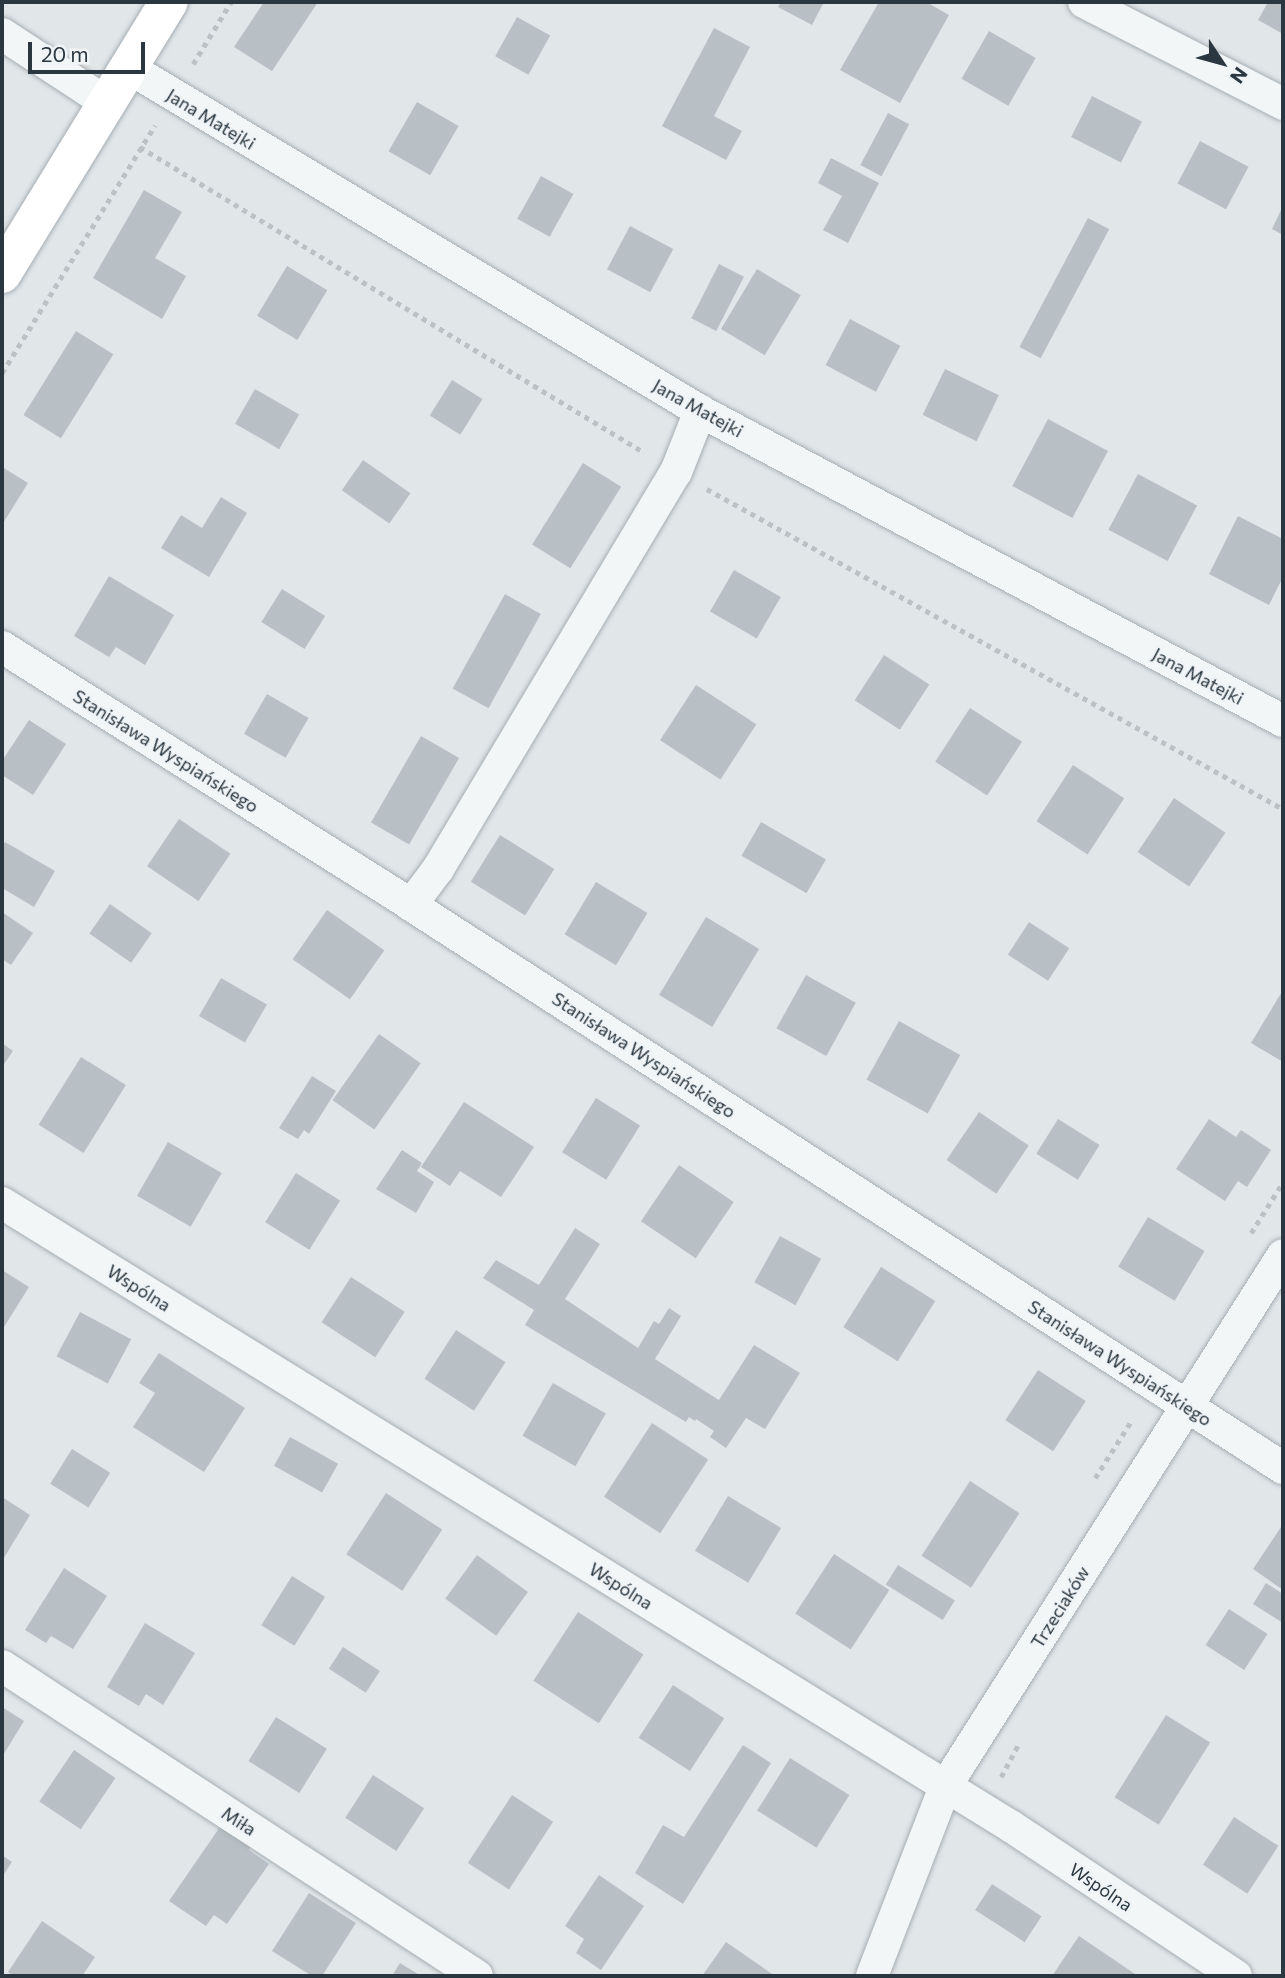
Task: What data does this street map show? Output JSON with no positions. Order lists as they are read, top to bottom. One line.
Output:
{"streets":{"street":["Jana Matejki","Stanisława Wyspiańskiego","Wspólna","Trzeciaków","Miła"]},"crossings":[["Stanisława Wyspiańskiego","Trzeciaków"],["Wspólna","Trzeciaków"]],"scale_bar":"20 m","north":"bottom right"}
